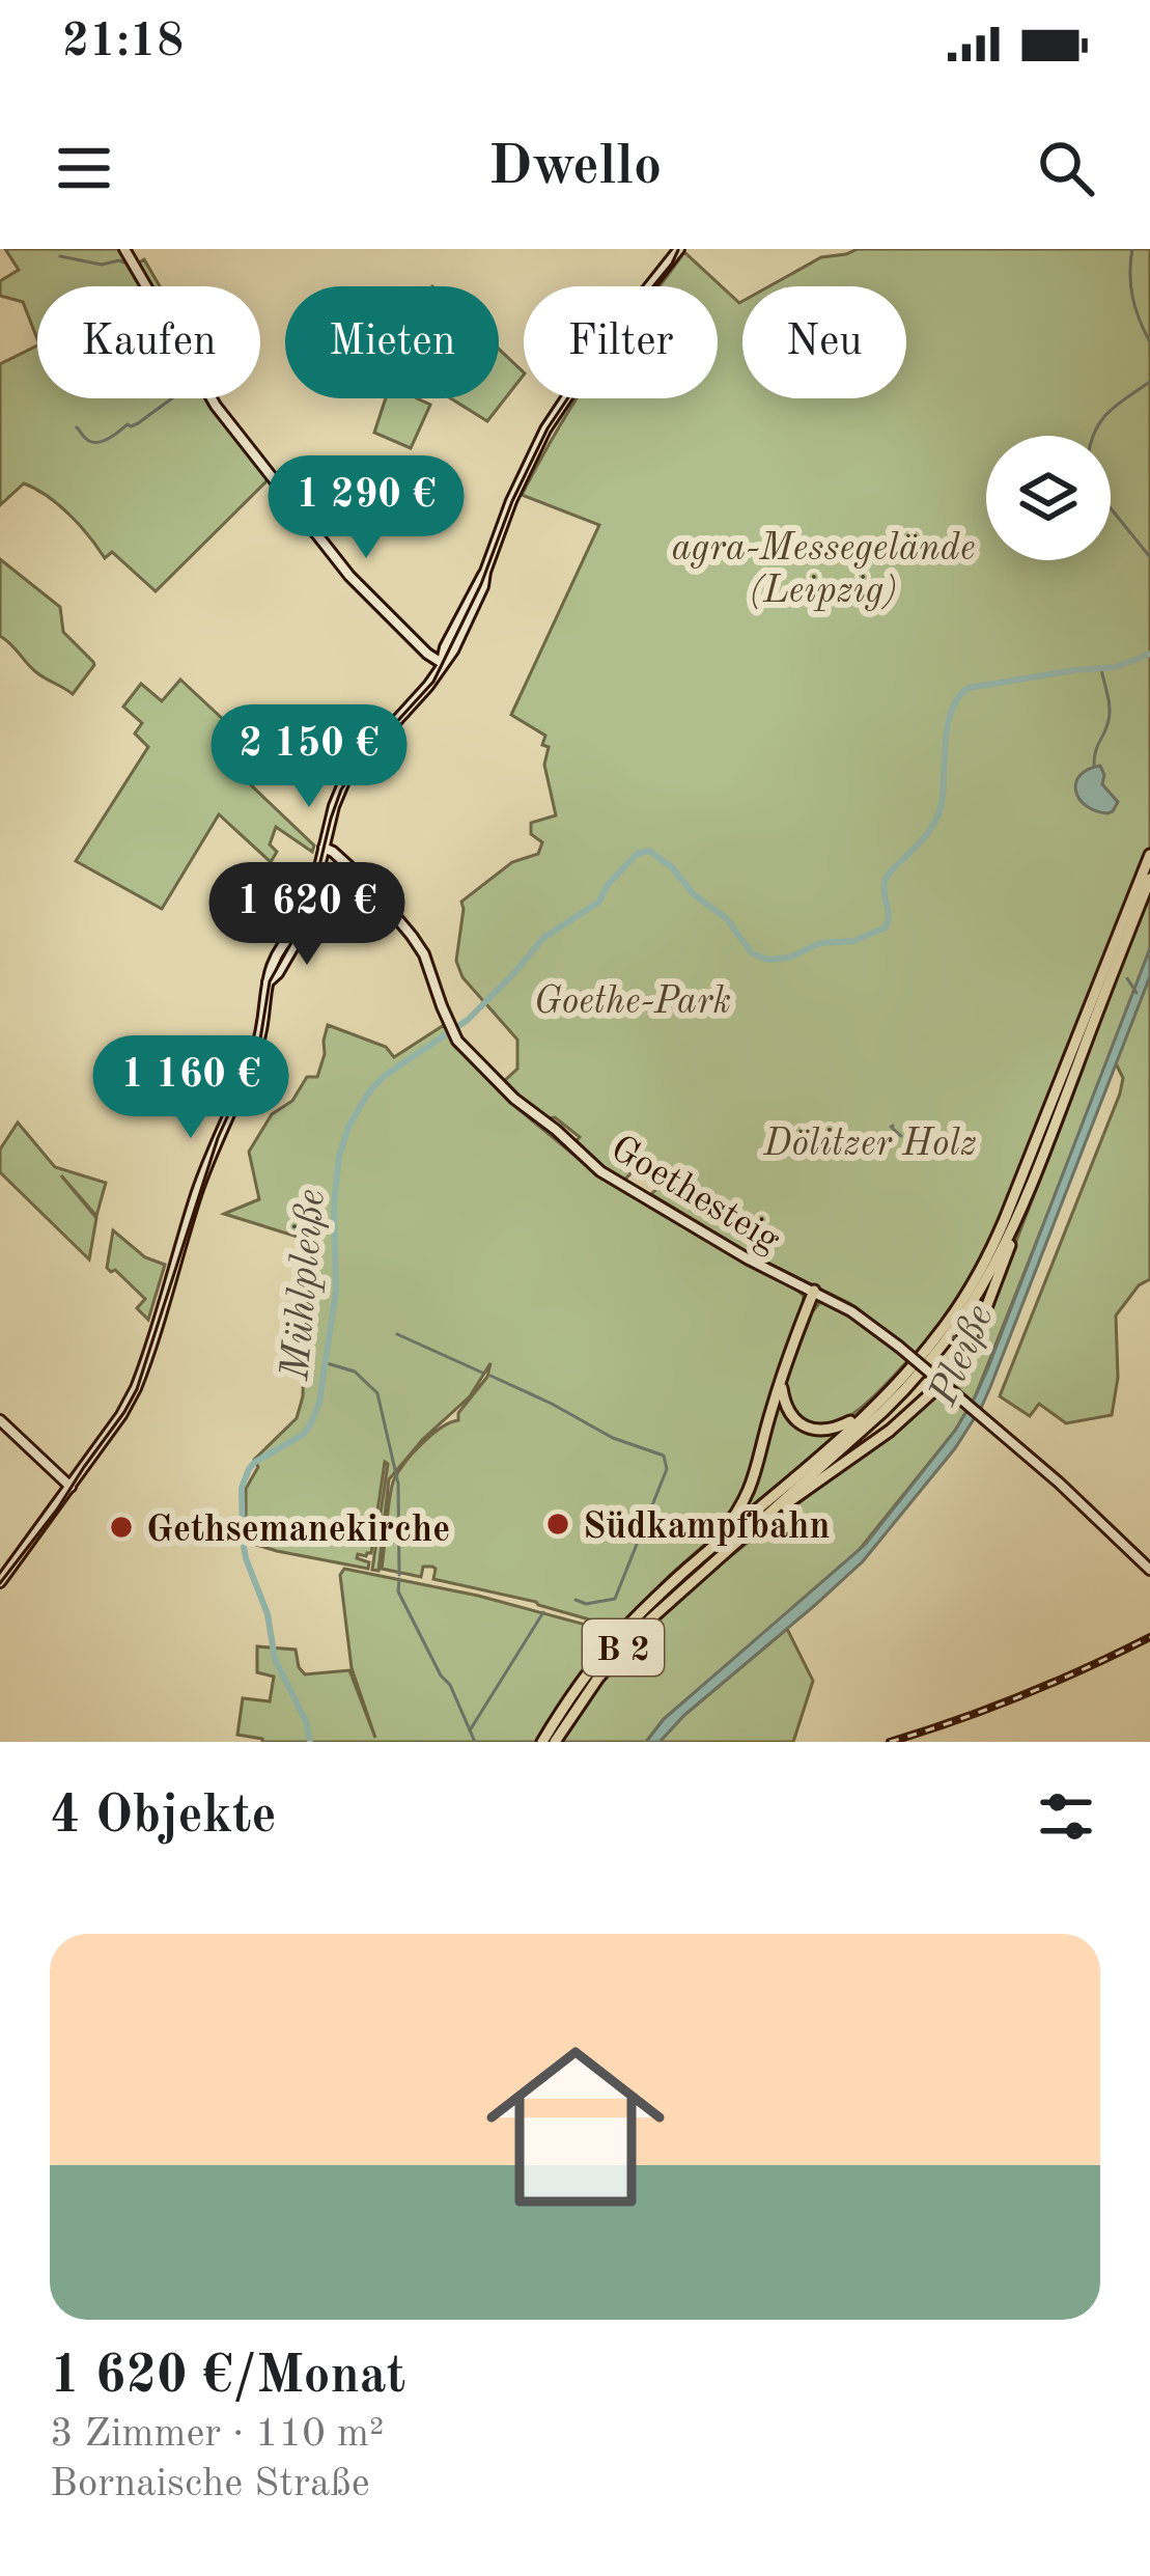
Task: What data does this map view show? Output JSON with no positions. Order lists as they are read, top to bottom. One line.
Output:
{"streets":{"highway":["B 2"],"main road":["Goethesteig"]},"water":["Mühlpleiße","Pleiße"],"parks":["agra-Messegelände (Leipzig)","Goethe-Park","Dölitzer Holz"],"places":["Südkampfbahn","Gethsemanekirche"],"page":{"status":"21:18","header":"Dwello","chip":["Kaufen","Mieten","Filter","Neu"],"price":["1 290 €","2 150 €","1 620 €","1 160 €"],"heading":"4 Objekte","list":[{"name":"1 620 €/Monat","note":"3 Zimmer · 110 m² · Bornaische Straße"}]}}
